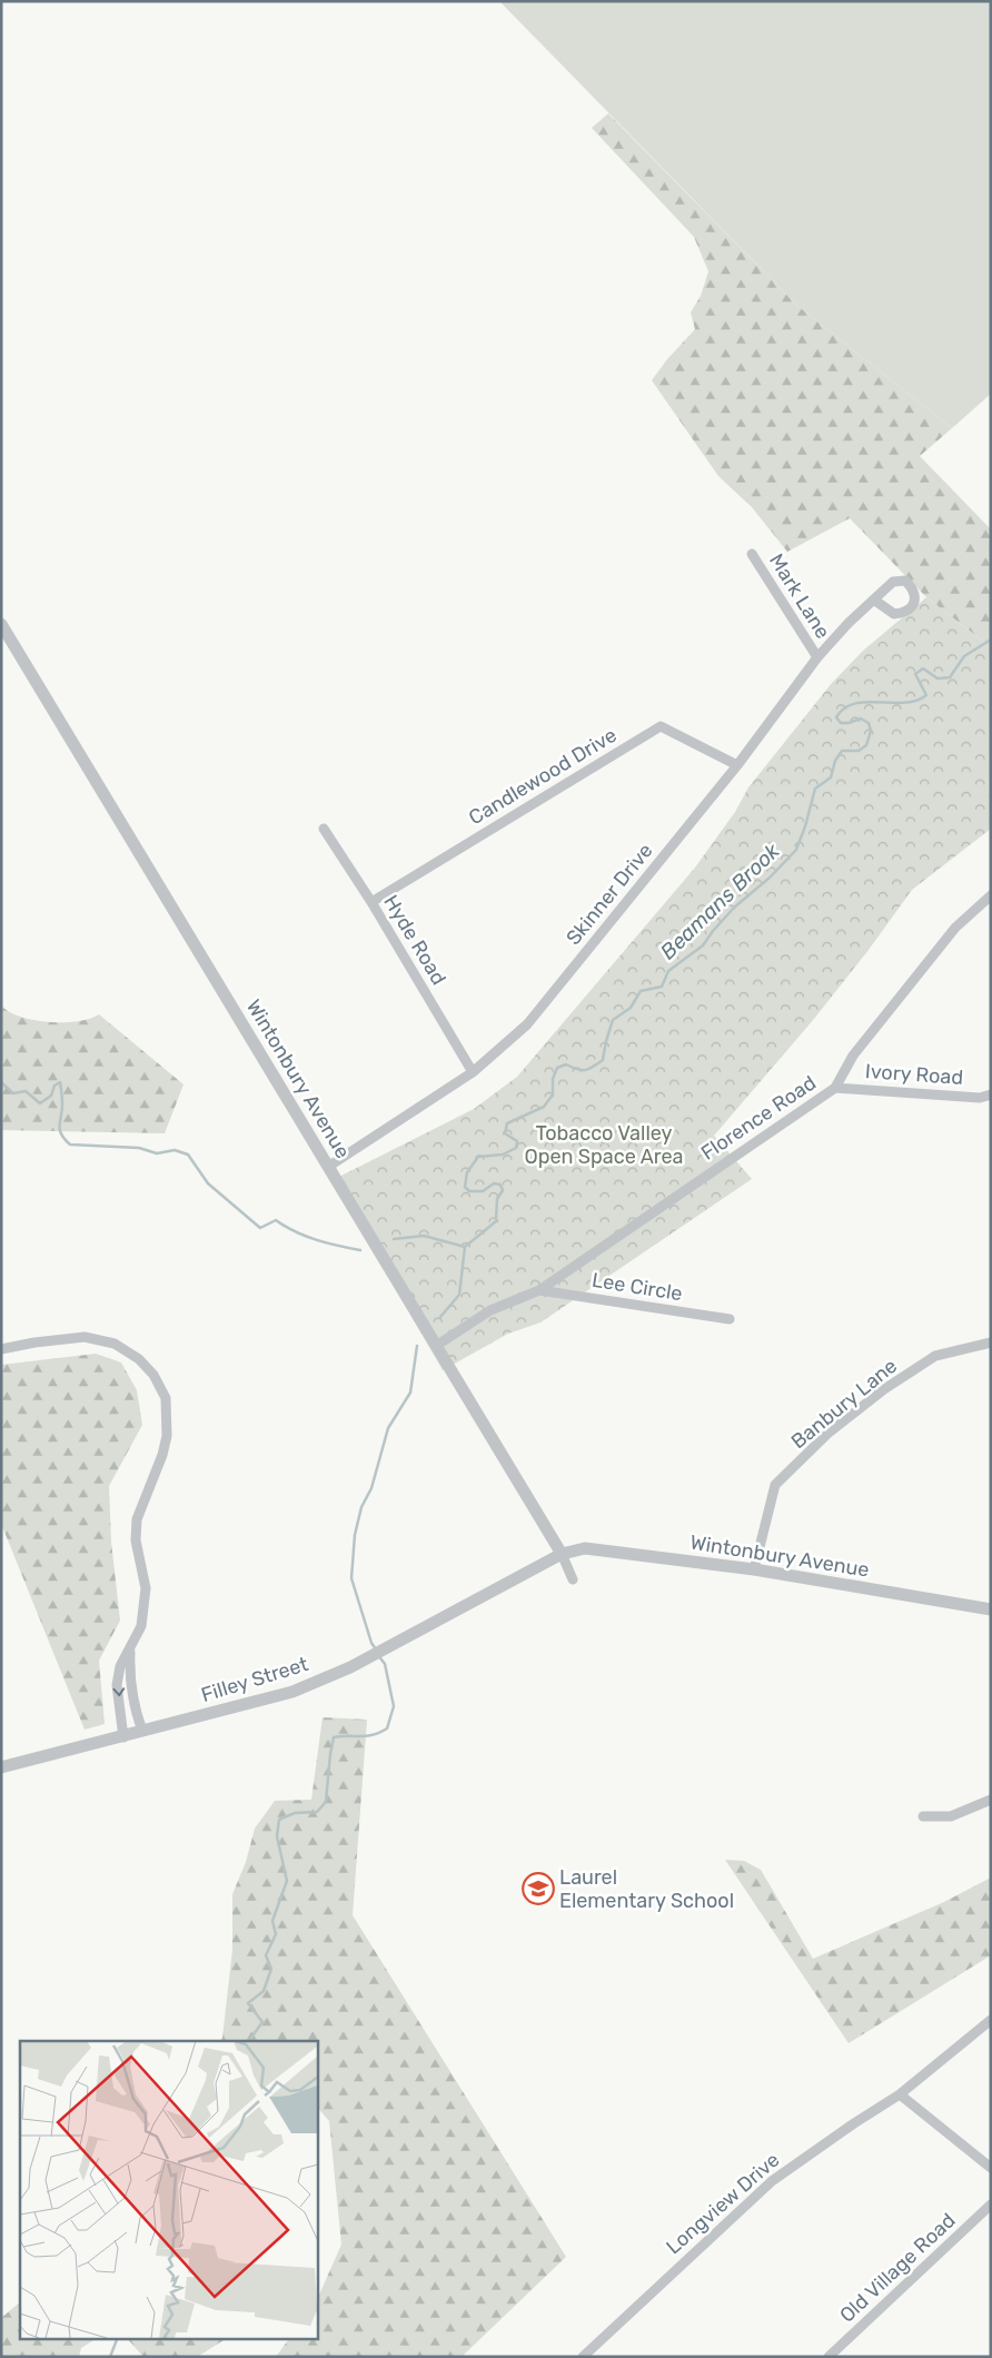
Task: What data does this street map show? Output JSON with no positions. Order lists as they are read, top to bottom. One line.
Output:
{"streets":{"street":["Mark Lane","Candlewood Drive","Skinner Drive","Hyde Road","Ivory Road","Wintonbury Avenue","Florence Road","Lee Circle","Banbury Lane","Filley Street","Longview Drive","Old Village Road"]},"crossings":[["Mark Lane","Skinner Drive"],["Candlewood Drive","Skinner Drive"],["Candlewood Drive","Hyde Road"],["Skinner Drive","Hyde Road"],["Skinner Drive","Wintonbury Avenue"],["Ivory Road","Florence Road"],["Wintonbury Avenue","Florence Road"],["Wintonbury Avenue","Banbury Lane"],["Wintonbury Avenue","Filley Street"],["Florence Road","Lee Circle"]],"water":["Beamans Brook"],"parks":["Tobacco Valley Open Space Area"],"places":{"school or university":["Laurel Elementary School"]}}
